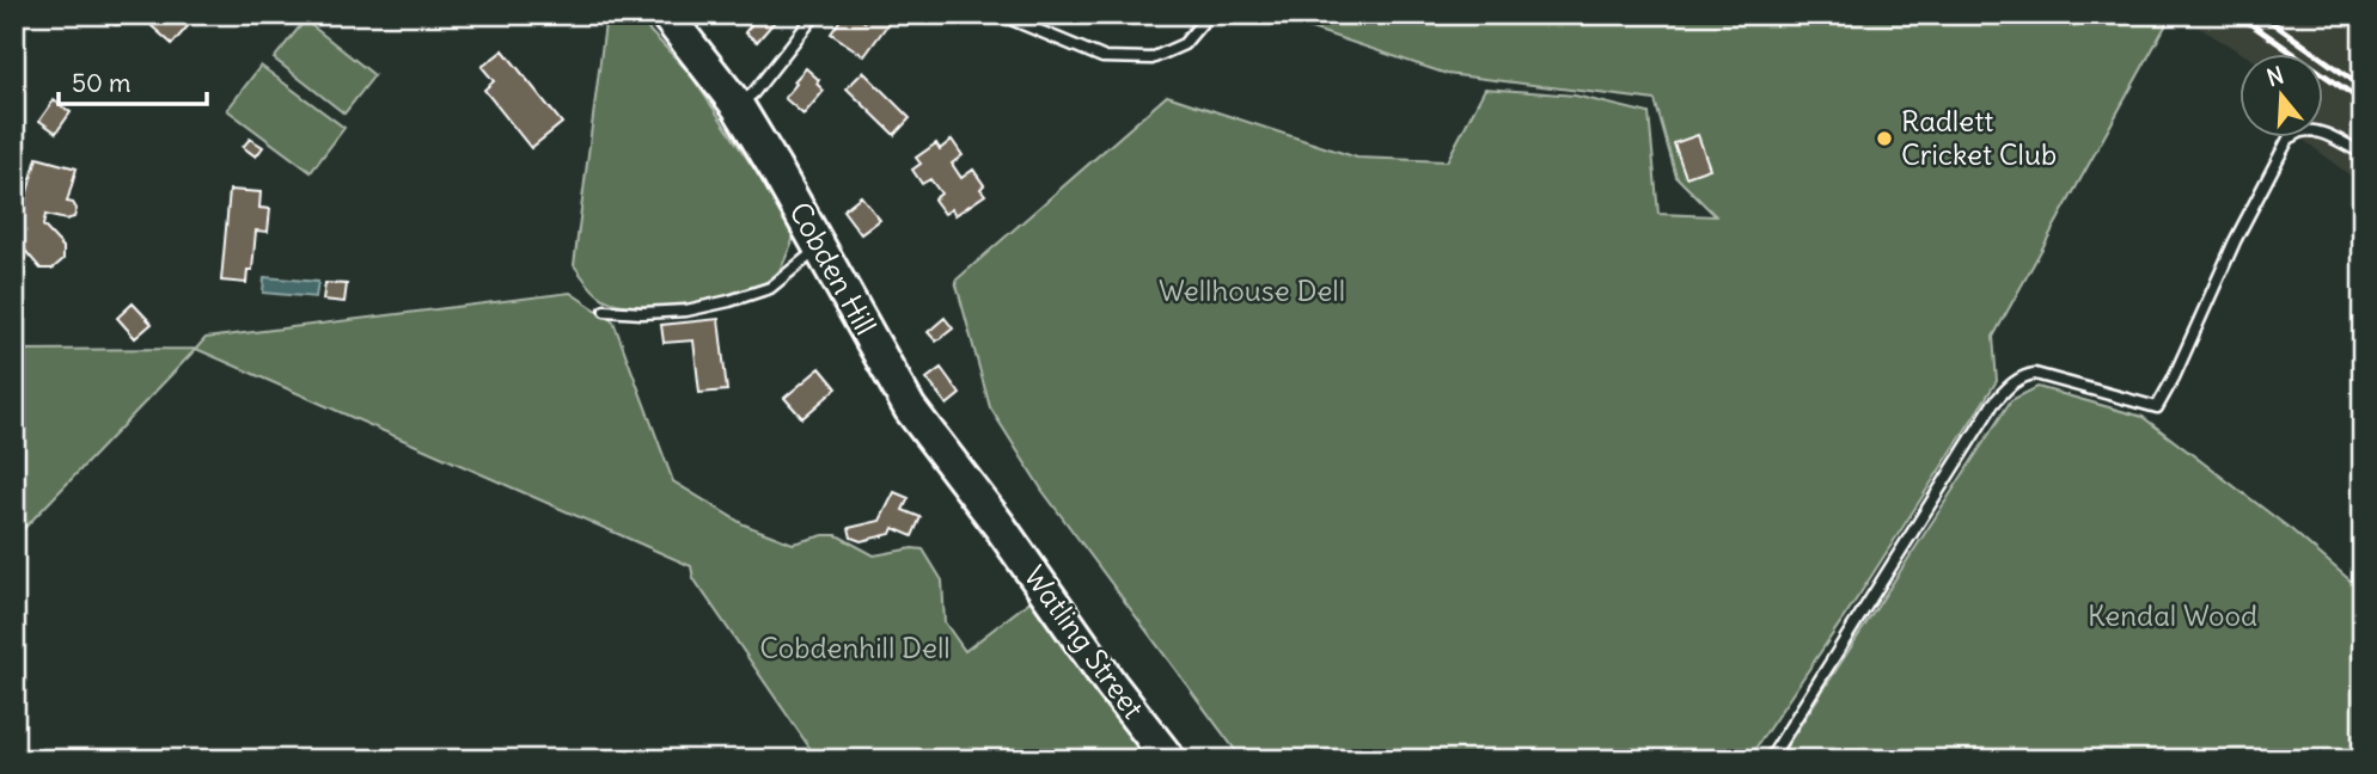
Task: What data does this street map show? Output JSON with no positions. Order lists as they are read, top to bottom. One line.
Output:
{"streets":{"main road":["Cobden Hill","Watling Street"]},"crossings":[["Cobden Hill","Watling Street"]],"parks":["Wellhouse Dell","Kendal Wood","Cobdenhill Dell"],"places":["Radlett Cricket Club"],"scale_bar":"50 m","north":"top"}
